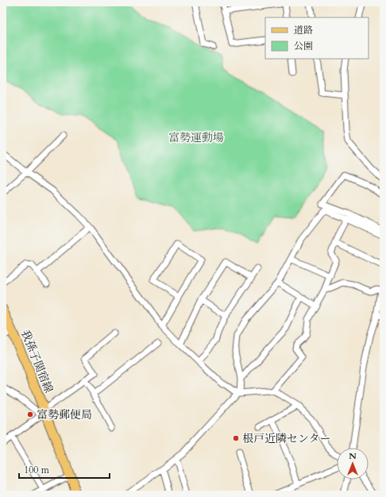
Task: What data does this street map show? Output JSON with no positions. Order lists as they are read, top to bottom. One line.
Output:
{"streets":{"main road":["我孫子関宿線"]},"parks":["富勢運動場"],"places":["富勢郵便局","根戸近隣センター"],"legend":["道路","公園"],"scale_bar":"100 m","north":"top"}
